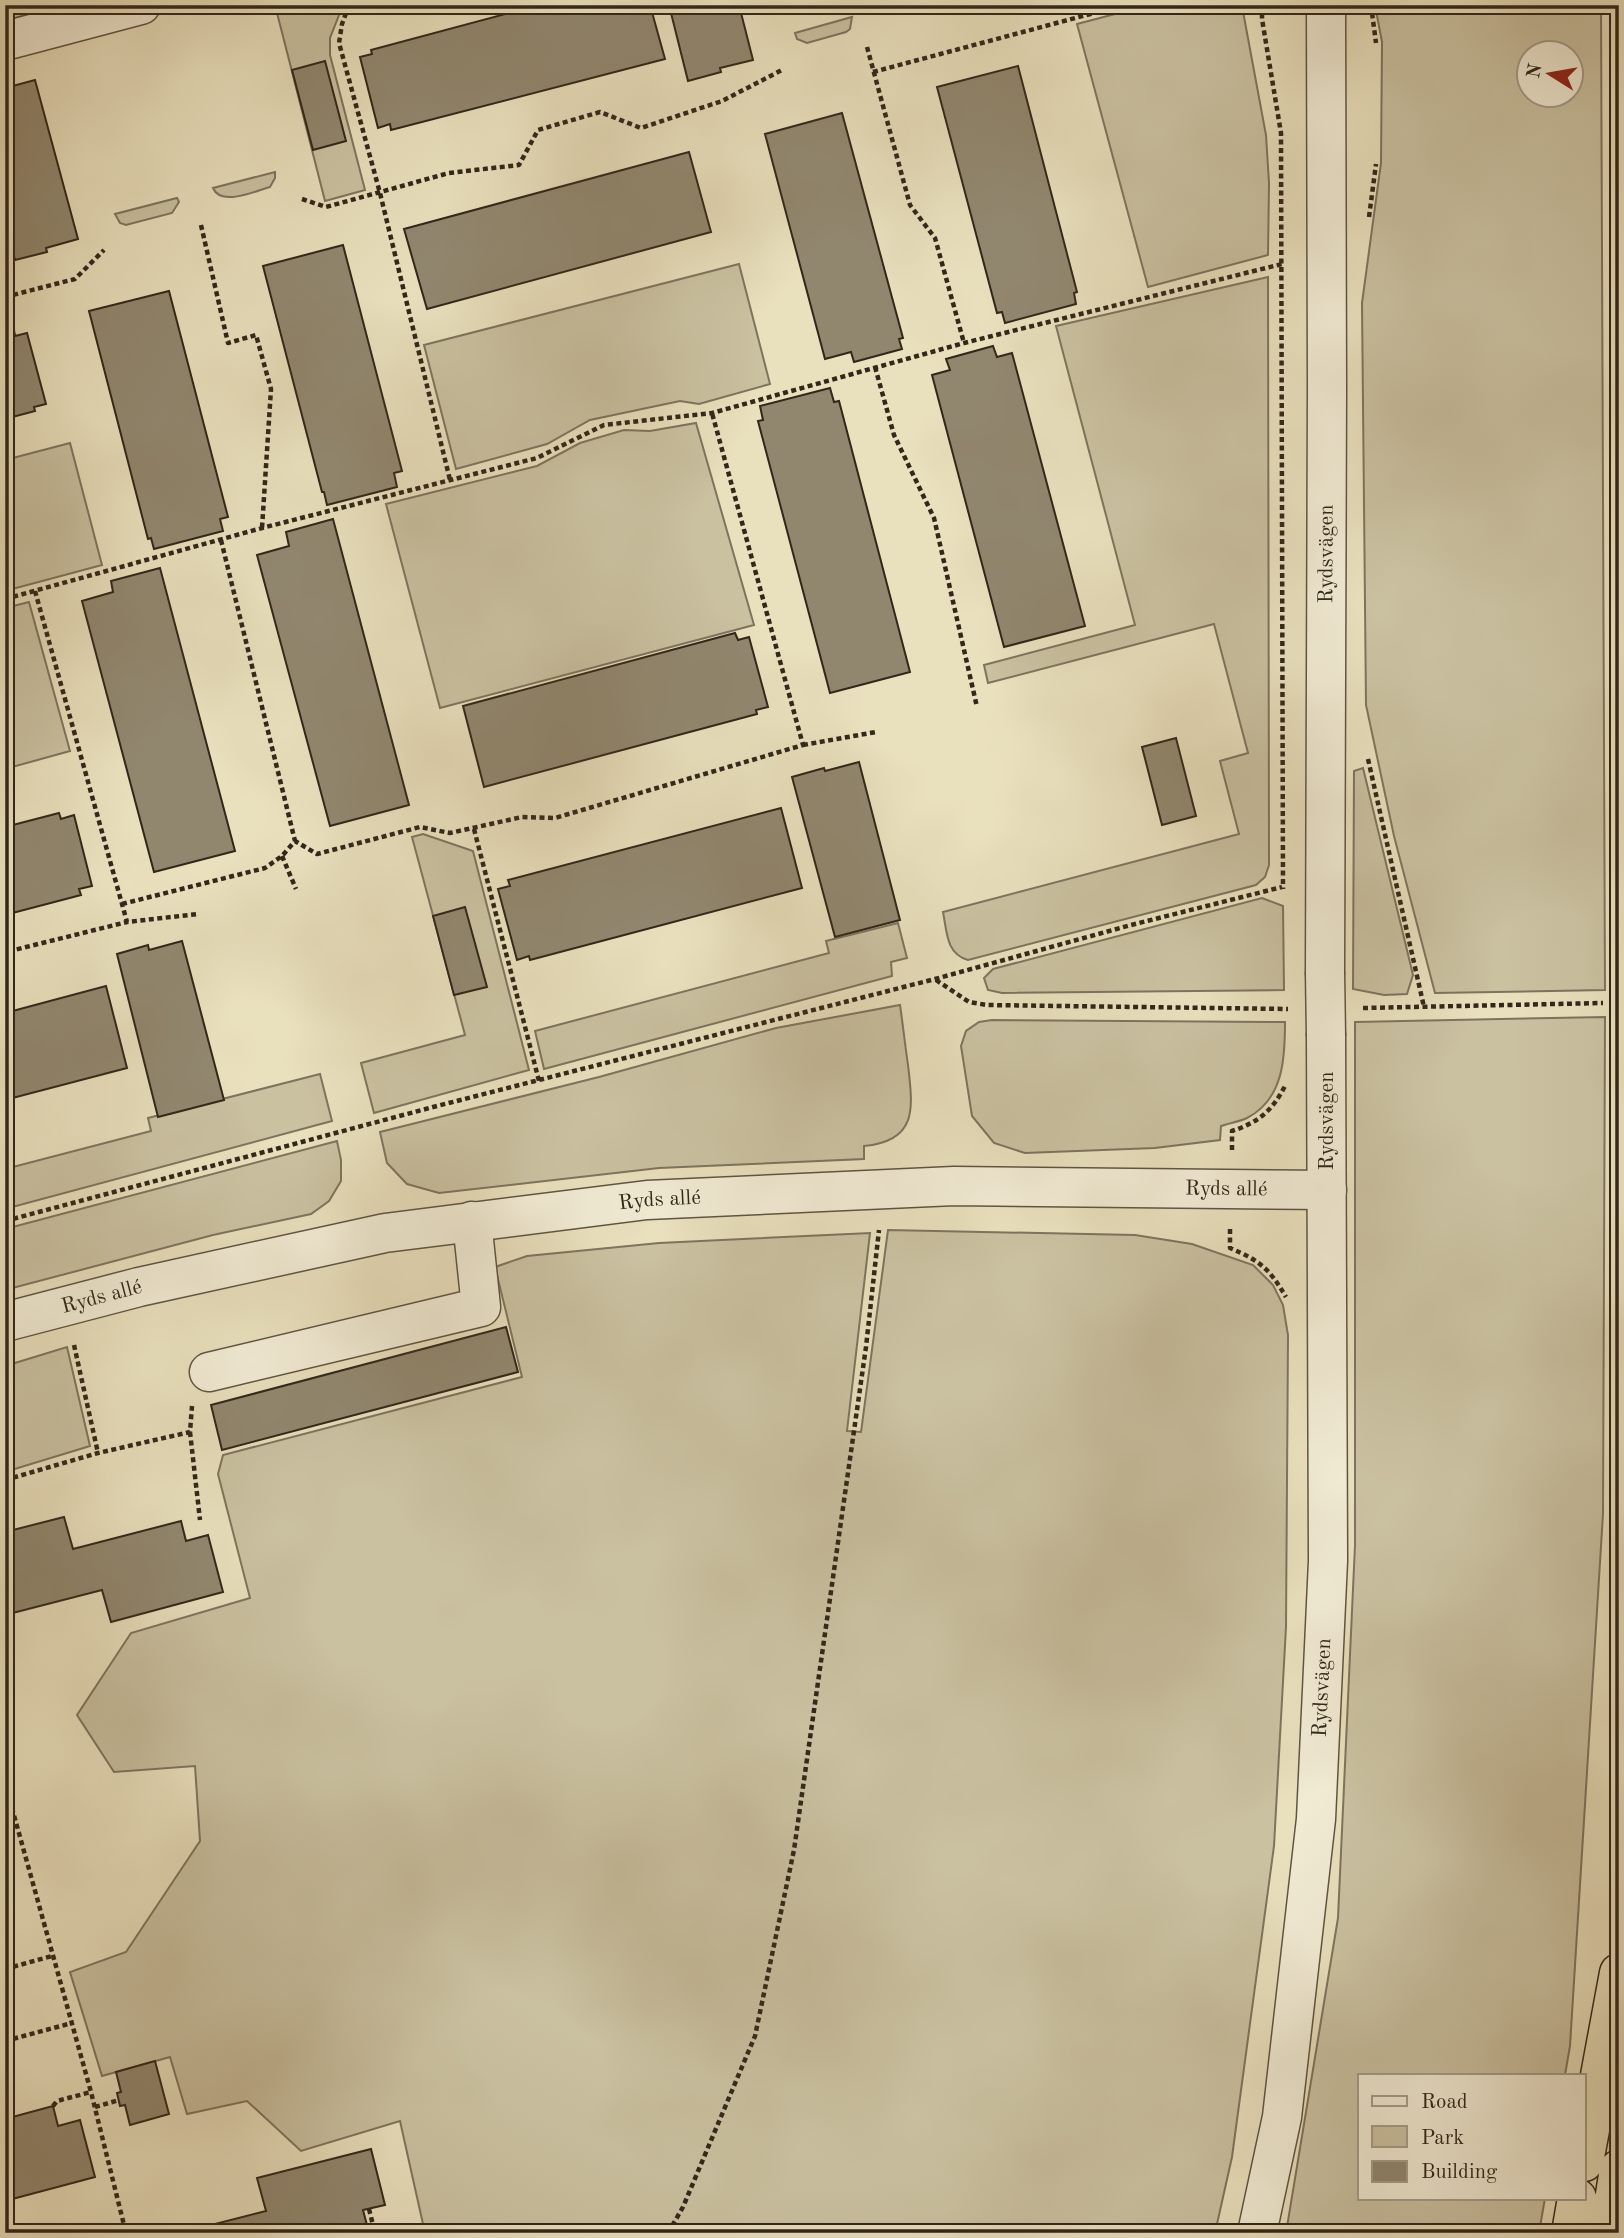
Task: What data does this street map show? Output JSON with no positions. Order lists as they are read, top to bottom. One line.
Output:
{"streets":{"street":["Rydsvägen","Ryds allé"]},"crossings":[["Rydsvägen","Ryds allé"]],"legend":["Road","Park","Building"],"north":"left"}
